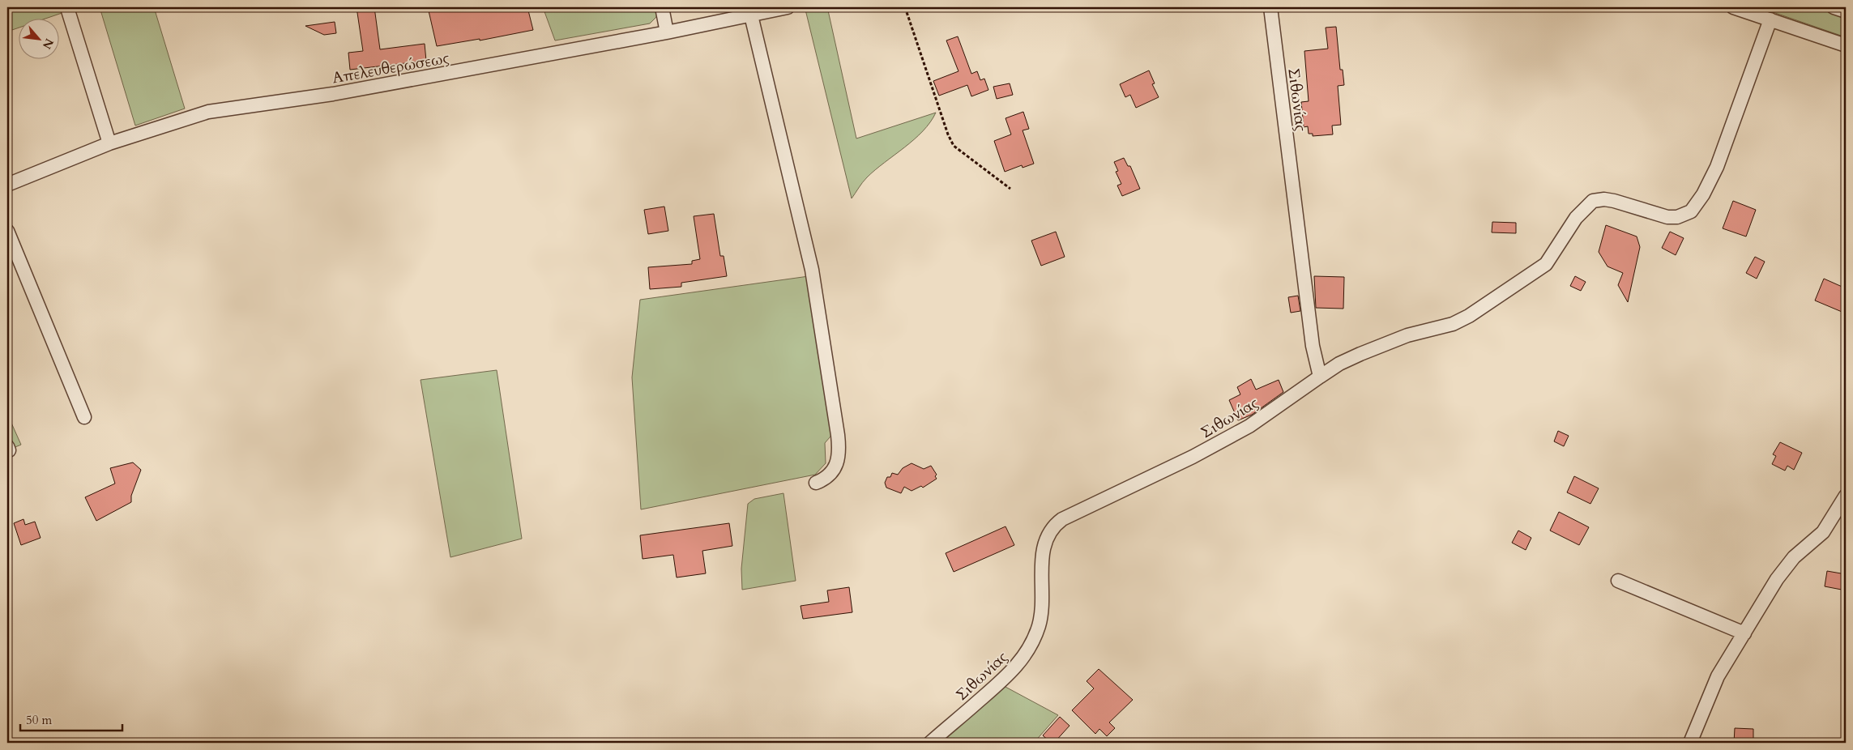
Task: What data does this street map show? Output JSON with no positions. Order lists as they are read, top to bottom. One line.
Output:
{"streets":{"street":["Απελευθερώσεως","Σιθωνίας"]},"scale_bar":"50 m","north":"bottom right"}
